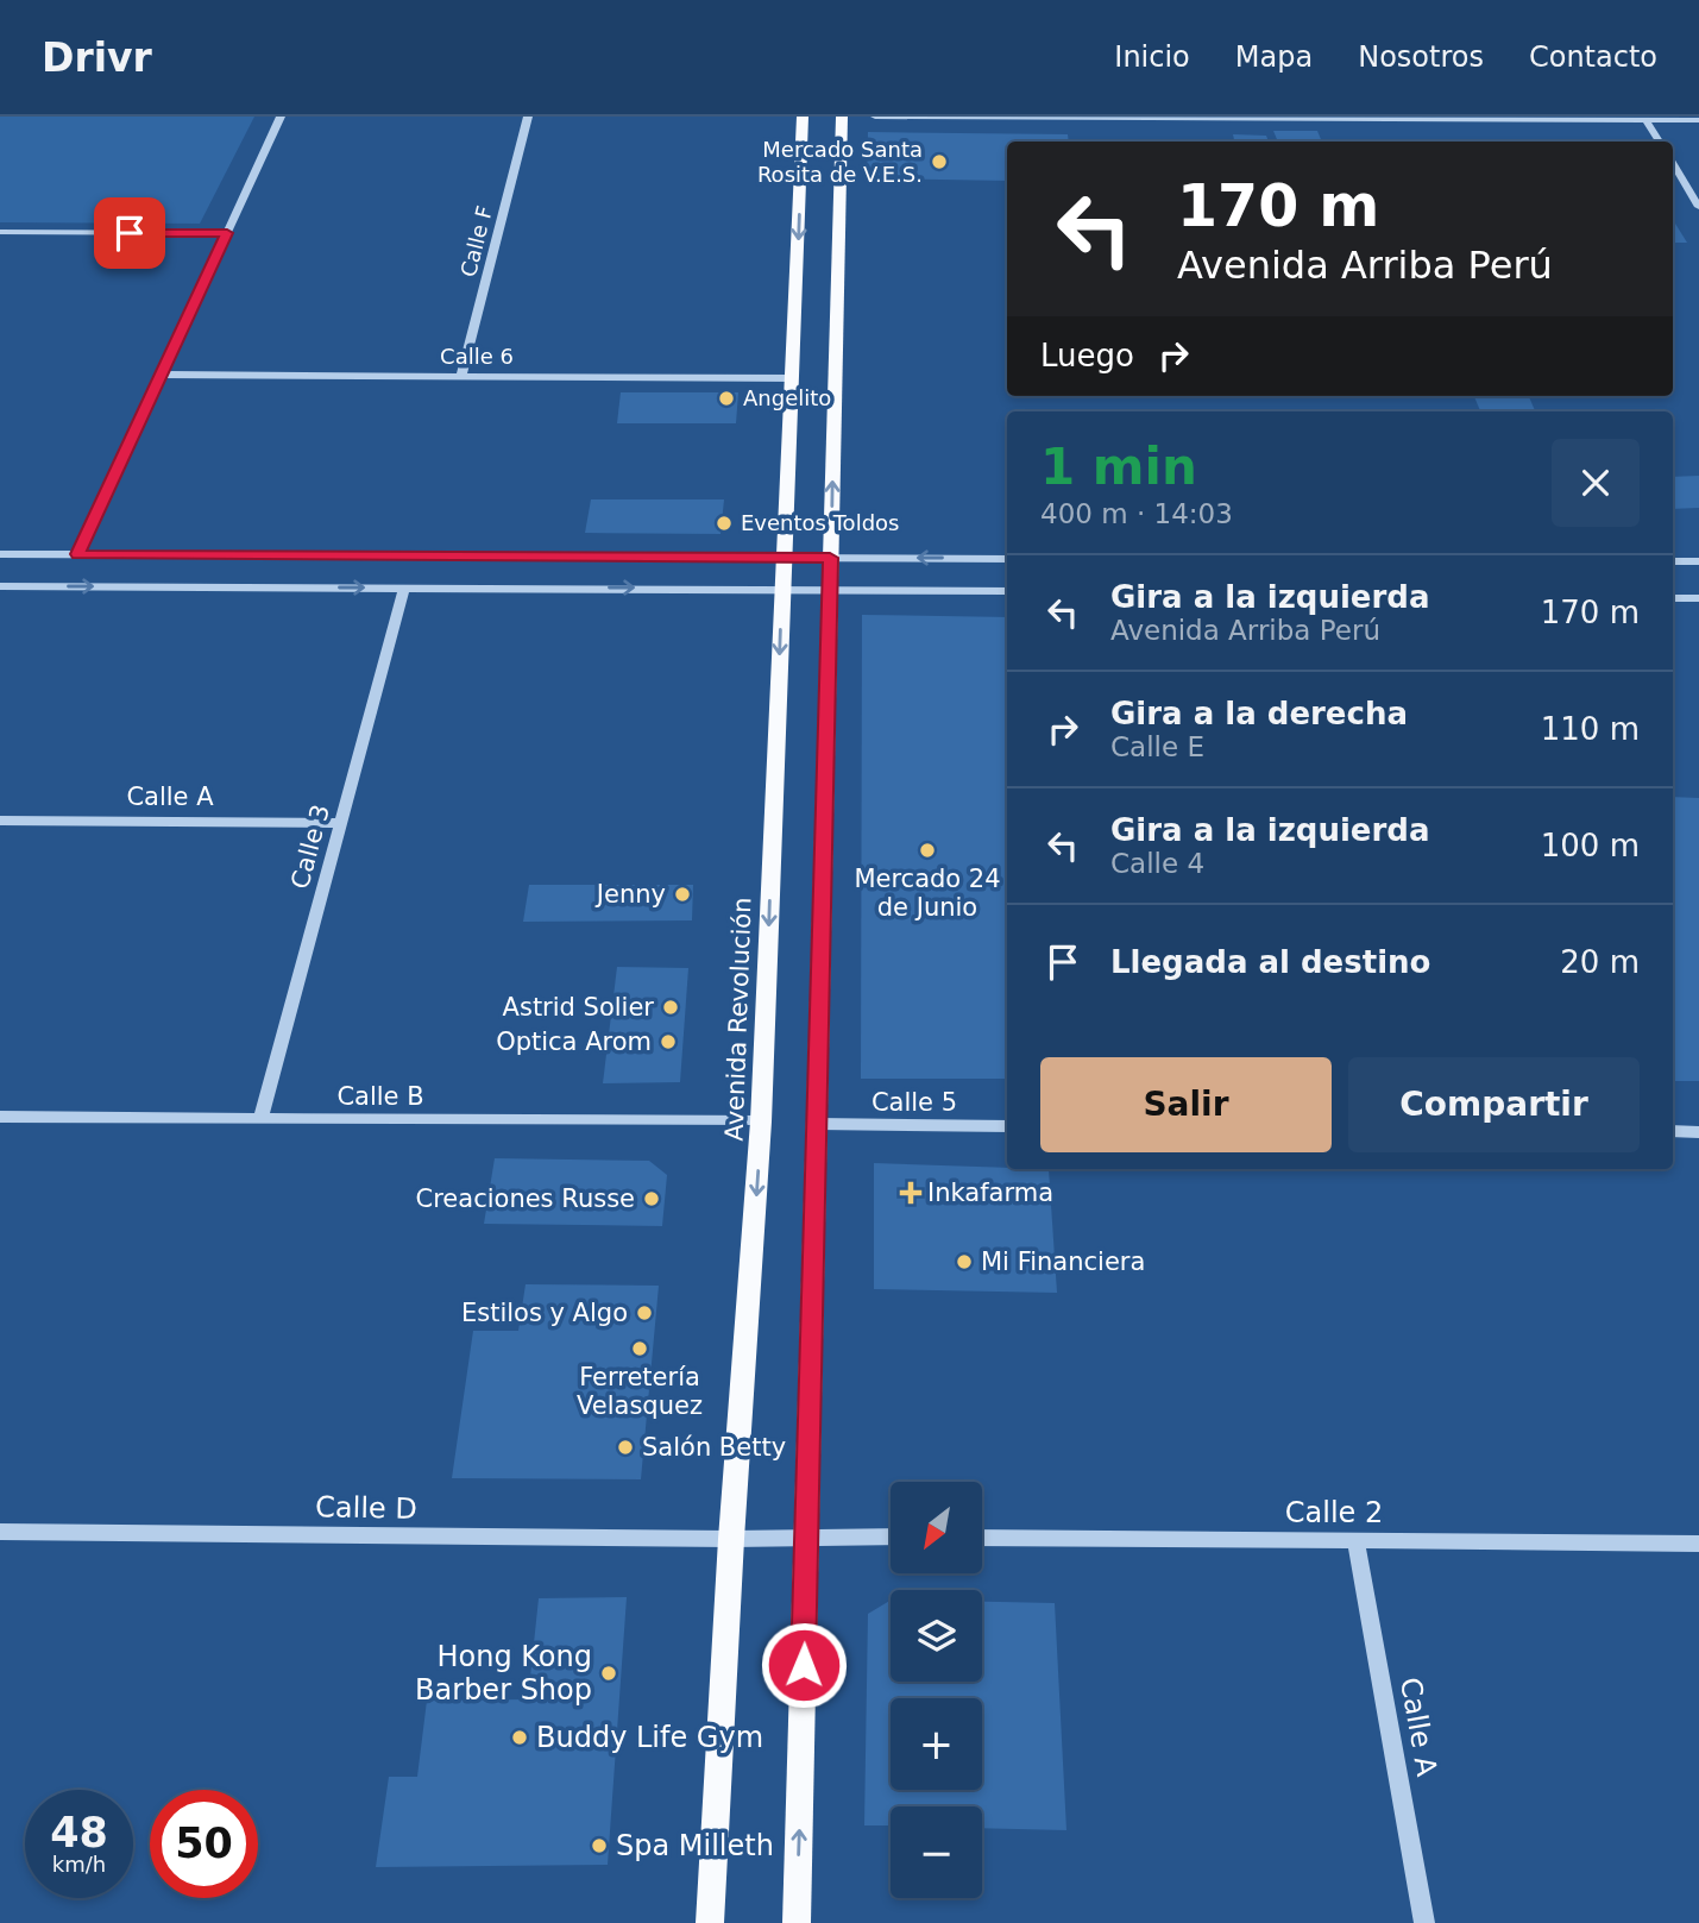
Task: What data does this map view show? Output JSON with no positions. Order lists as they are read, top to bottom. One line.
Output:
{"streets":{"main road":["Avenida Revolución"],"street":["Calle F","Calle 6","Calle A","Calle 3","Calle B","Calle 5","Calle D","Calle 2"]},"crossings":[["Calle F","Calle 6"],["Calle 6","Avenida Revolución"],["Calle A","Calle 3"],["Calle A","Calle 2"],["Calle 3","Calle B"],["Avenida Revolución","Calle B"],["Avenida Revolución","Calle D"]],"places":{"other":["Mercado Santa Rosita de V.E.S.","Angelito","Eventos Toldos","Mercado 24 de Junio","Jenny","Astrid Solier","Optica Arom","Creaciones Russe","Mi Financiera","Estilos y Algo","Ferretería Velasquez","Salón Betty","Hong Kong Barber Shop","Buddy Life Gym","Spa Milleth"],"health":["Inkafarma"]},"north":"bottom left","page":{"header":"Drivr","nav":["Inicio","Mapa","Nosotros","Contacto"],"turn":["170 m","Avenida Arriba Perú"],"then":"Luego","heading":["1 min","400 m · 14:03"],"list":[{"name":"Gira a la izquierda","note":"Avenida Arriba Perú","value":"170 m"},{"name":"Gira a la derecha","note":"Calle E","value":"110 m"},{"name":"Gira a la izquierda","note":"Calle 4","value":"100 m"},{"name":"Llegada al destino","value":"20 m"}],"buttons":["Salir","Compartir"],"map_buttons":["+","−"],"speed":"48 km/h","limit":"50"}}
